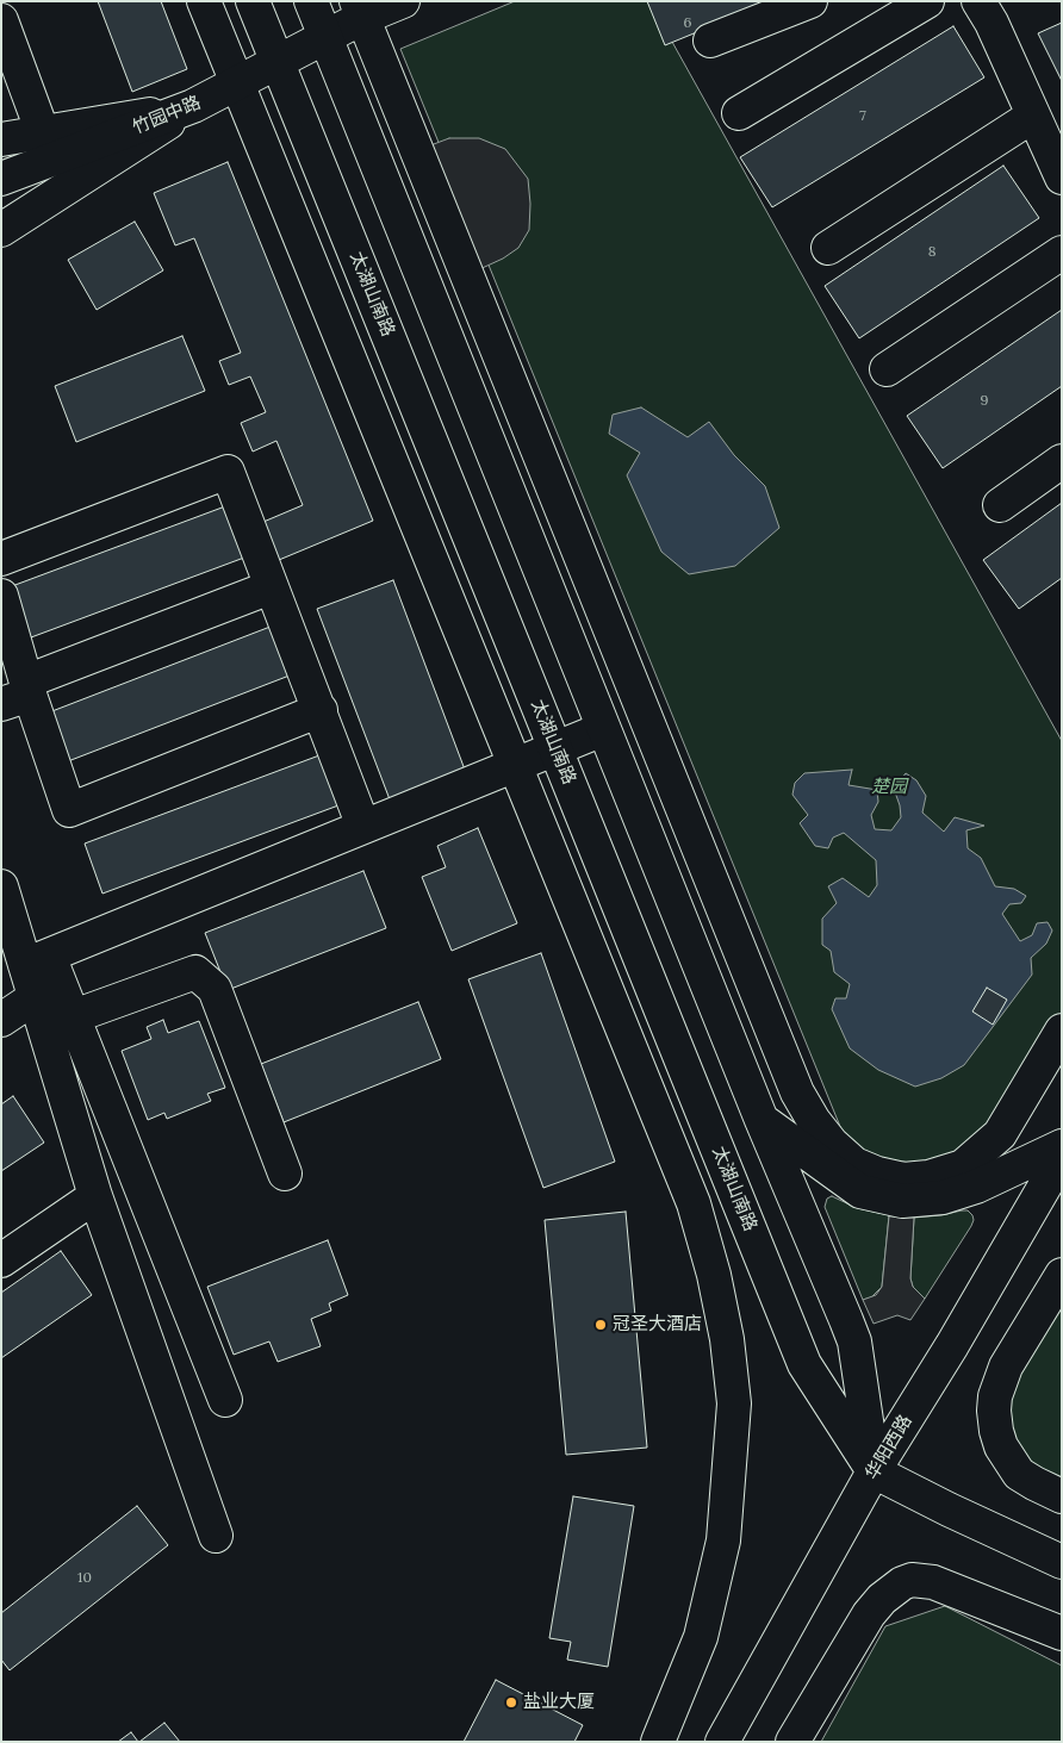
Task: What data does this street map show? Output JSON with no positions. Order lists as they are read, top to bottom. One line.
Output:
{"streets":{"street":["竹园中路","太湖山南路","华阳西路"]},"crossings":[["竹园中路","太湖山南路"],["太湖山南路","华阳西路"]],"parks":["楚园"],"places":["冠圣大酒店","盐业大厦"],"house_numbers":["6","7","8","9","10"]}
